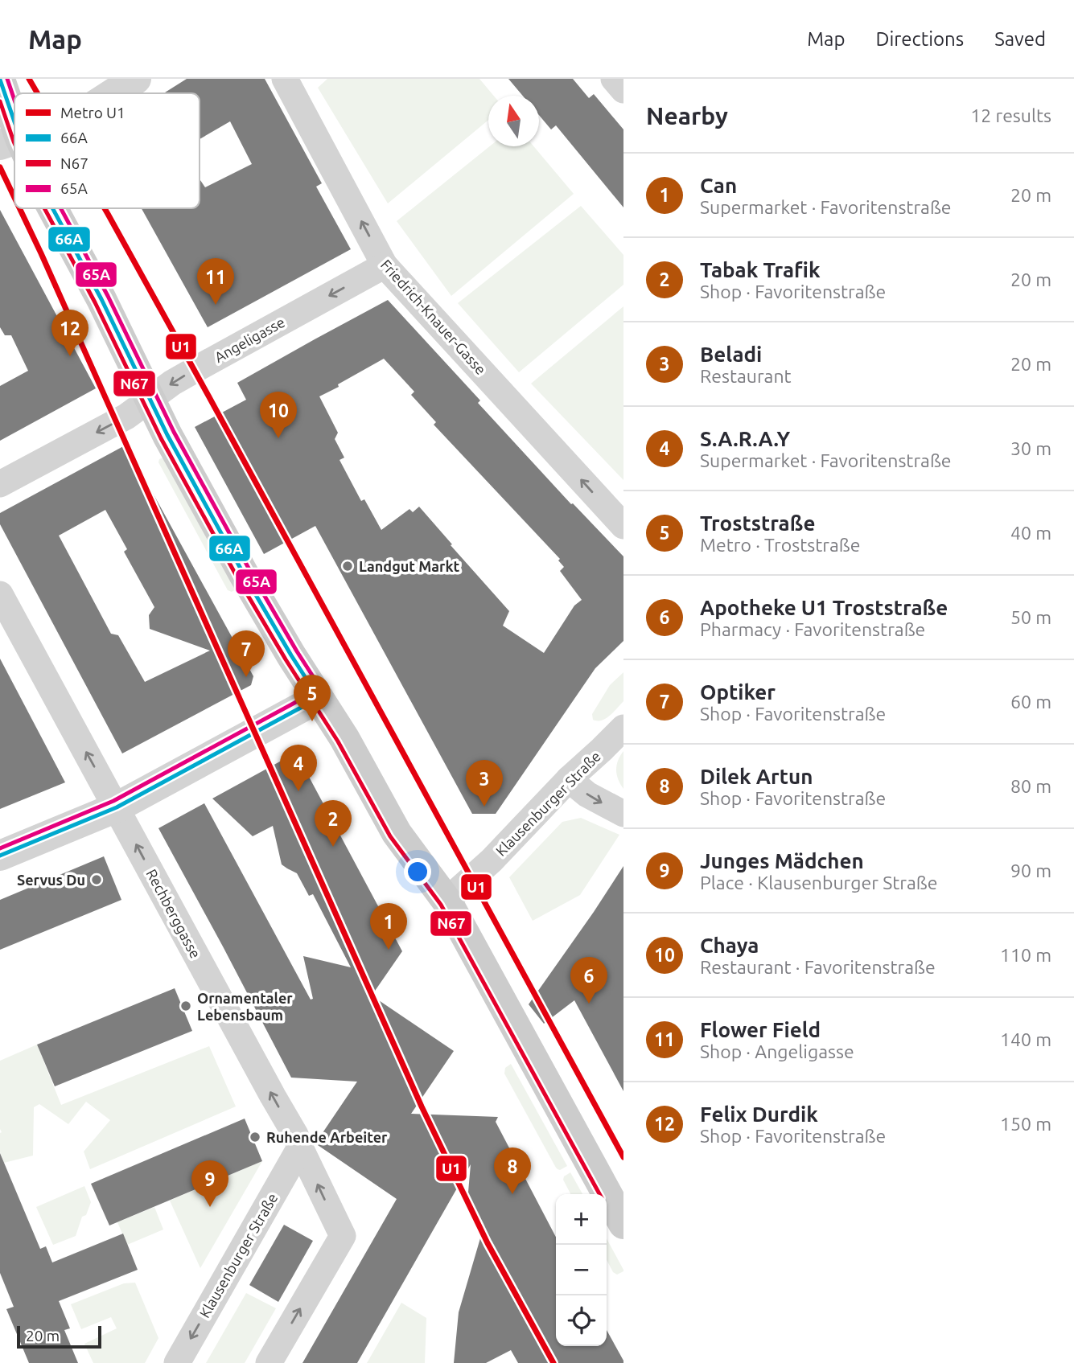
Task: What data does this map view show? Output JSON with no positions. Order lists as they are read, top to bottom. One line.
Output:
{"streets":{"street":["Friedrich-Knauer-Gasse","Angeligasse","Klausenburger Straße","Rechberggasse"]},"crossings":[["Friedrich-Knauer-Gasse","Angeligasse"],["Klausenburger Straße","Rechberggasse"]],"one_way":["Friedrich-Knauer-Gasse","Angeligasse","Klausenburger Straße","Rechberggasse"],"places":["Landgut Markt","Servus Du","Ornamentaler Lebensbaum","Ruhende Arbeiter"],"lines":["metro line U1","transit line 65A","transit line 66A","transit line N67"],"legend":["Metro U1","66A","N67","65A"],"scale_bar":"20 m","north":"top","page":{"header":"Map","nav":["Map","Directions","Saved"],"heading":["Nearby","12 results"],"list":[{"mark":"1","name":"Can","note":"Supermarket · Favoritenstraße","value":"20 m"},{"mark":"2","name":"Tabak Trafik","note":"Shop · Favoritenstraße","value":"20 m"},{"mark":"3","name":"Beladi","note":"Restaurant","value":"20 m"},{"mark":"4","name":"S.A.R.A.Y","note":"Supermarket · Favoritenstraße","value":"30 m"},{"mark":"5","name":"Troststraße","note":"Metro · Troststraße","value":"40 m"},{"mark":"6","name":"Apotheke U1 Troststraße","note":"Pharmacy · Favoritenstraße","value":"50 m"},{"mark":"7","name":"Optiker","note":"Shop · Favoritenstraße","value":"60 m"},{"mark":"8","name":"Dilek Artun","note":"Shop · Favoritenstraße","value":"80 m"},{"mark":"9","name":"Junges Mädchen","note":"Place · Klausenburger Straße","value":"90 m"},{"mark":"10","name":"Chaya","note":"Restaurant · Favoritenstraße","value":"110 m"},{"mark":"11","name":"Flower Field","note":"Shop · Angeligasse","value":"140 m"},{"mark":"12","name":"Felix Durdik","note":"Shop · Favoritenstraße","value":"150 m"}],"pins":["11","12","10","7","5","4","3","2","1","6","8","9"],"map_buttons":["+","−"],"scale":"20 m"}}
